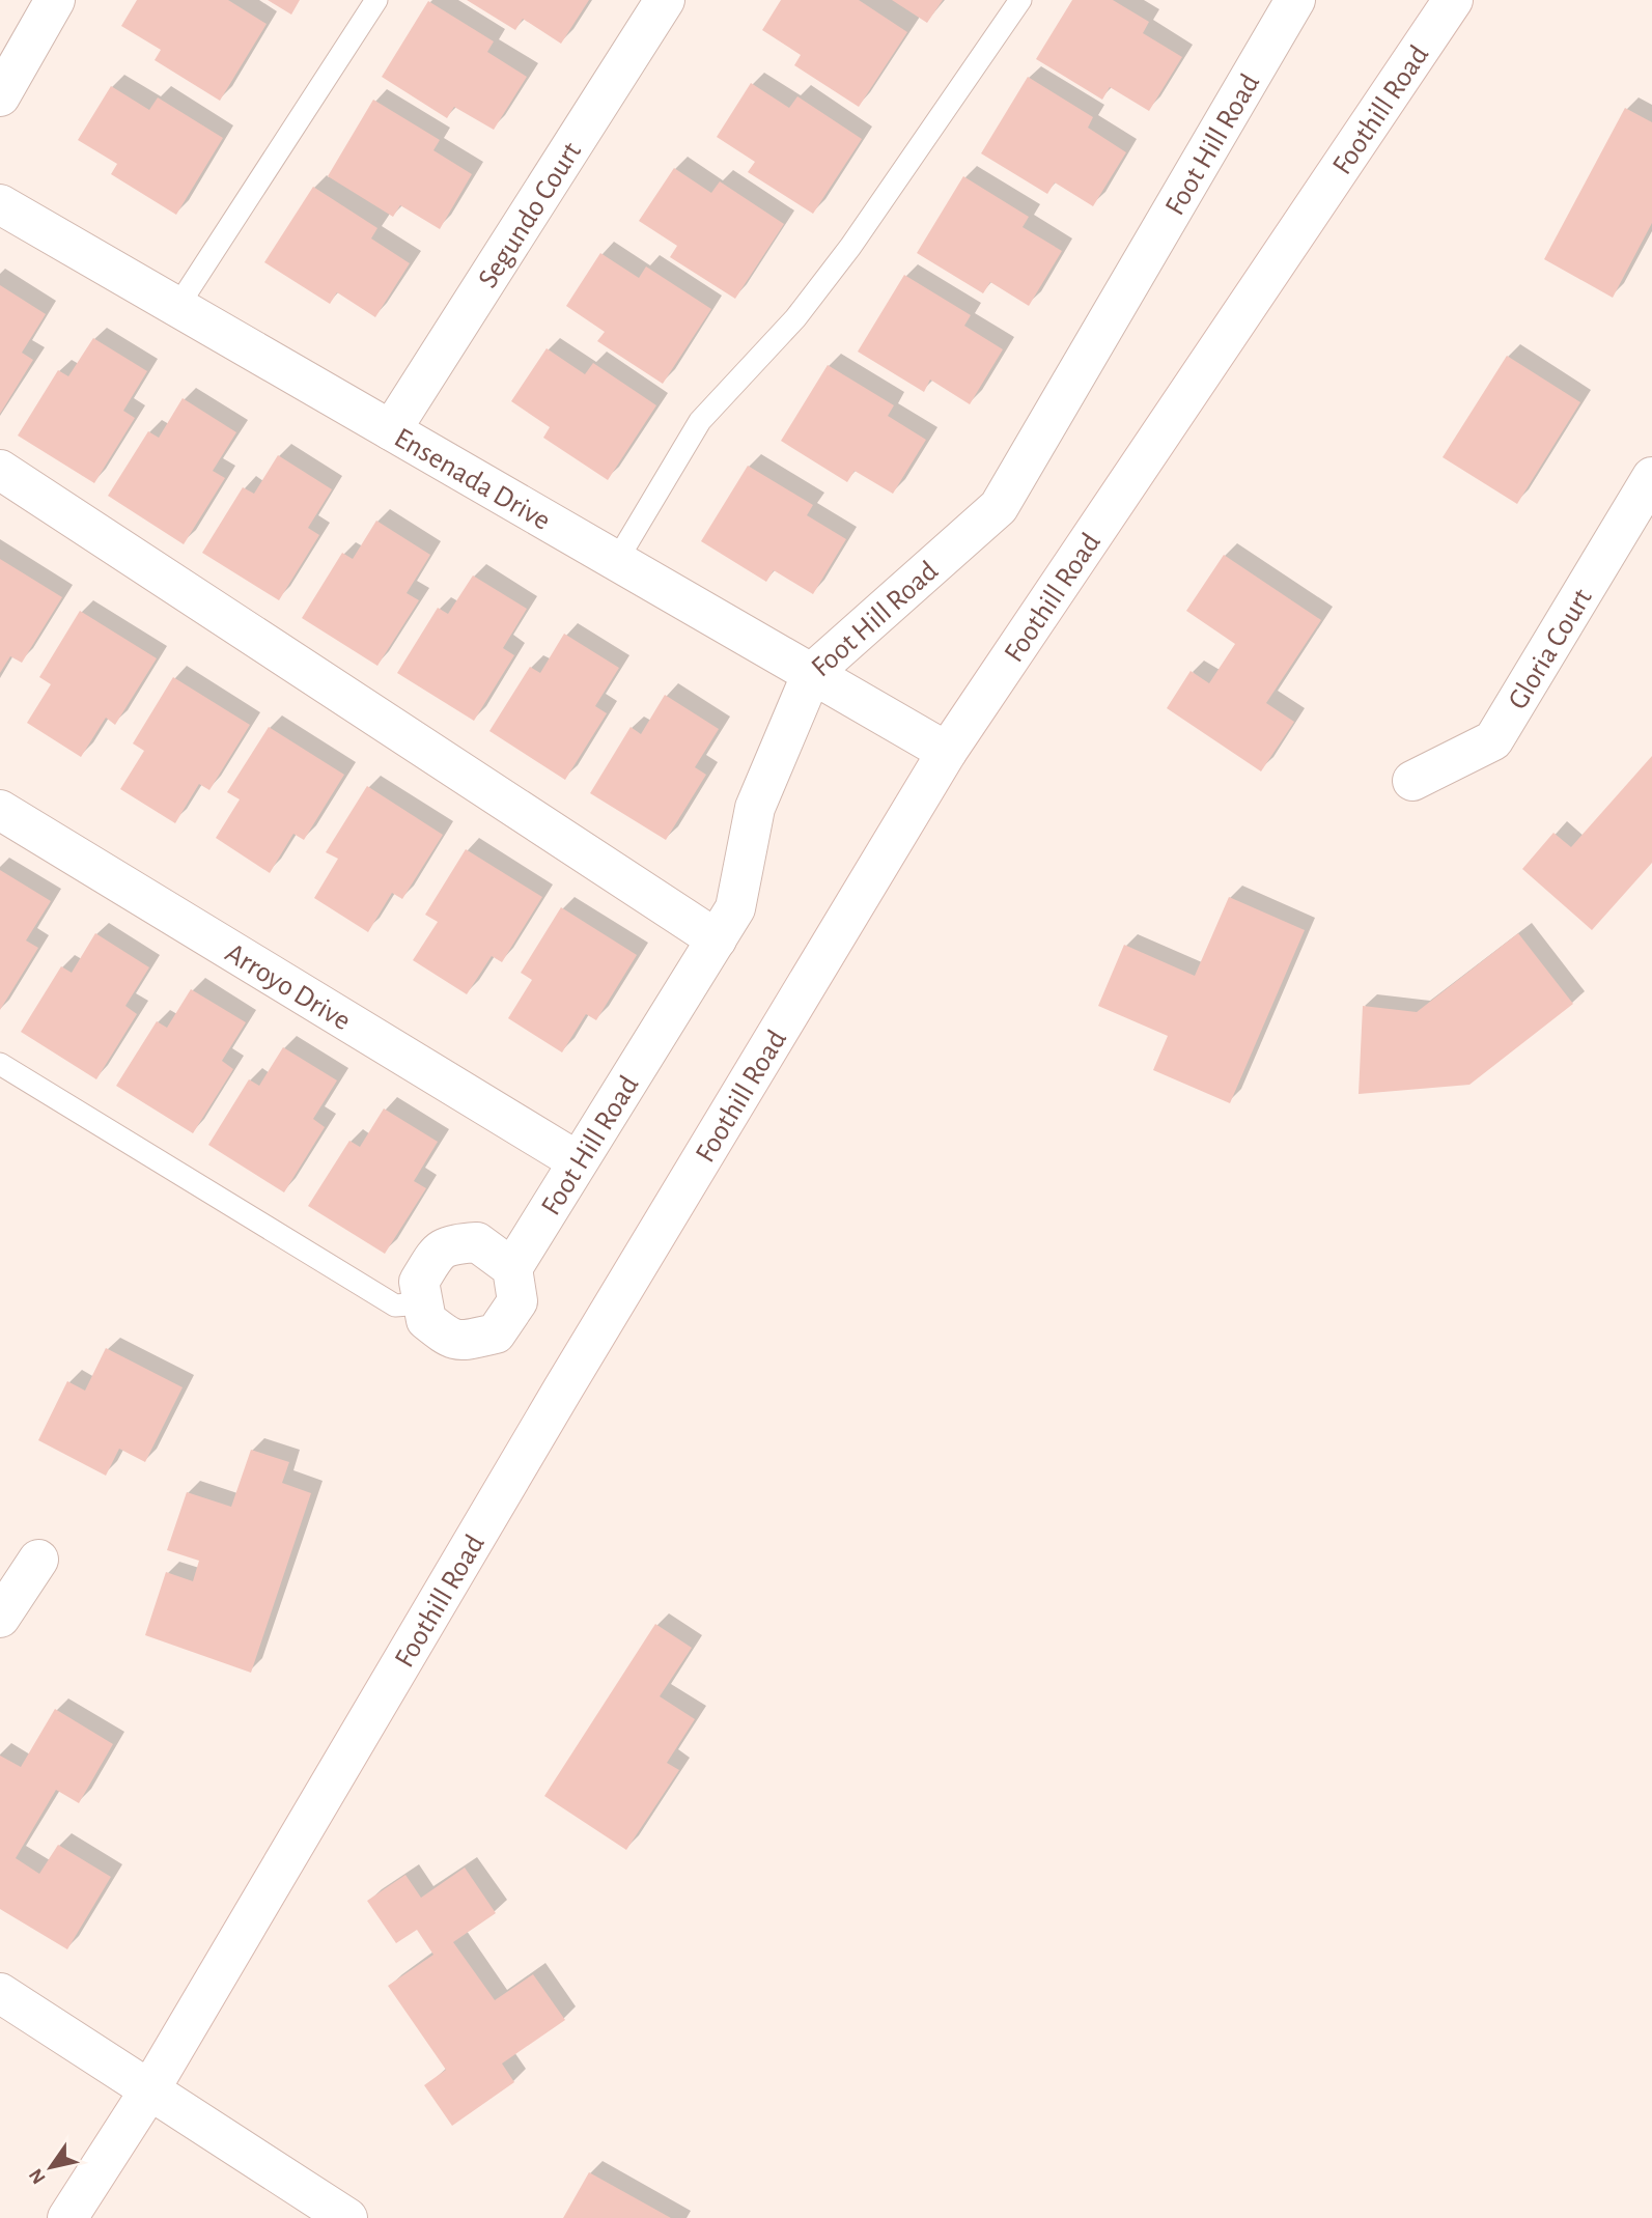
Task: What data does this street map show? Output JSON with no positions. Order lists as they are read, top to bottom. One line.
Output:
{"streets":{"street":["Foothill Road","Foot Hill Road","Segundo Court","Ensenada Drive","Gloria Court","Arroyo Drive"]},"crossings":[["Foothill Road","Ensenada Drive"],["Foot Hill Road","Ensenada Drive"],["Foot Hill Road","Arroyo Drive"],["Segundo Court","Ensenada Drive"]],"north":"bottom left"}
